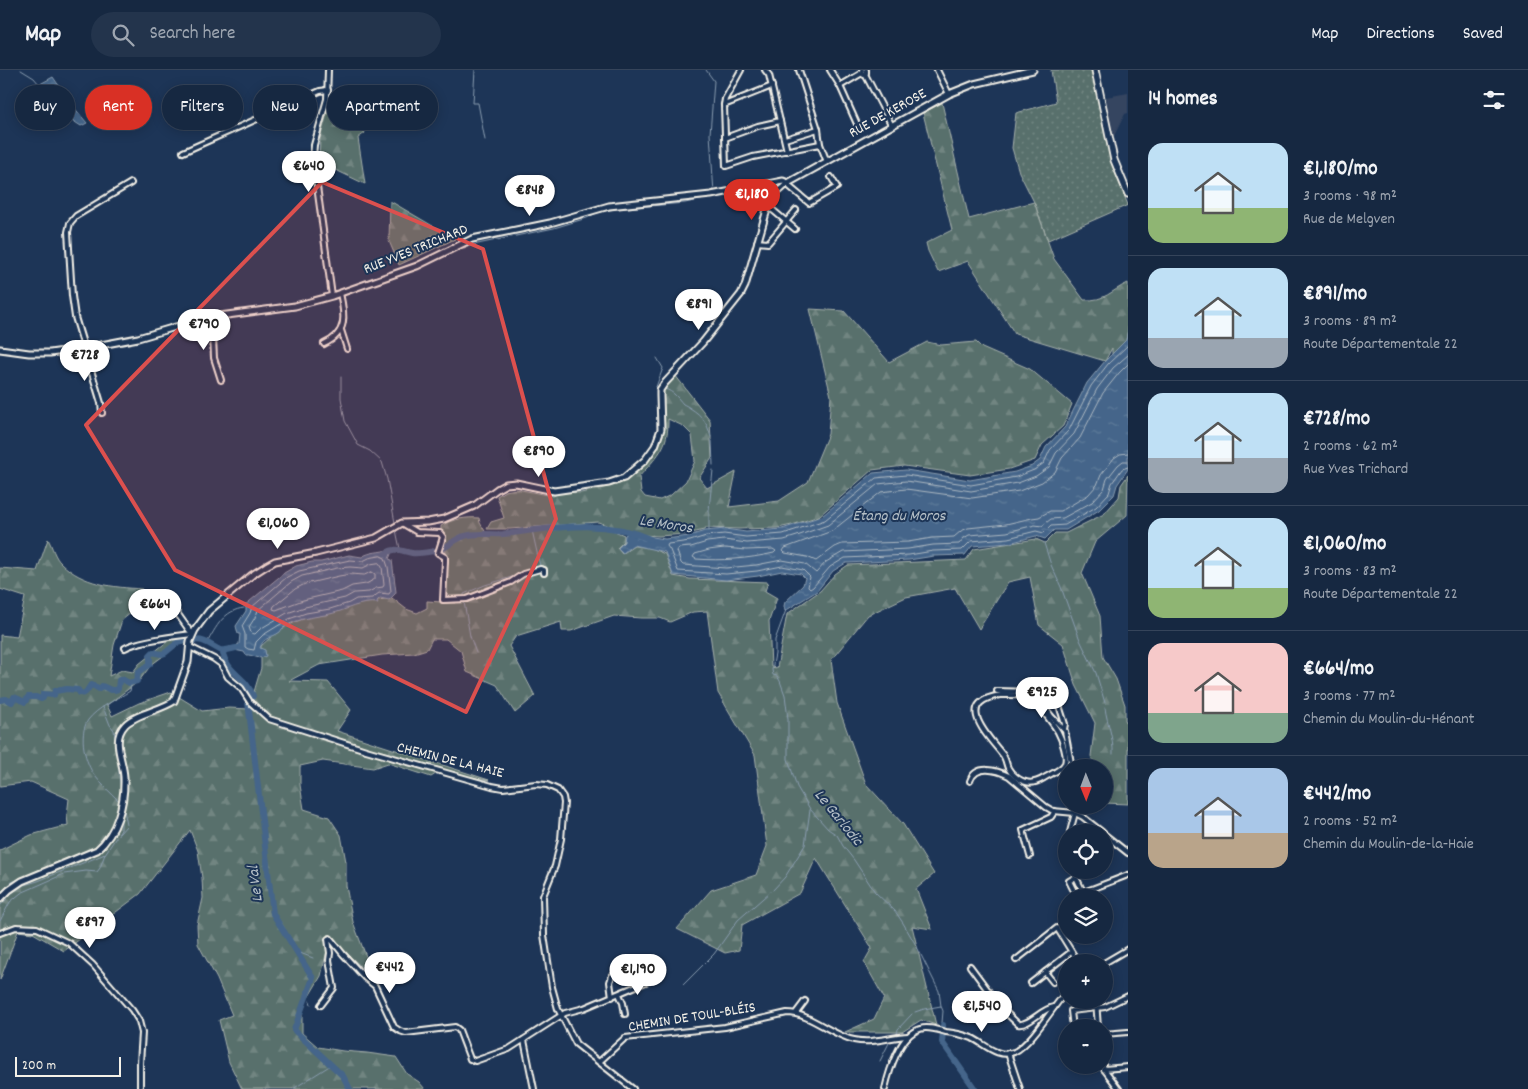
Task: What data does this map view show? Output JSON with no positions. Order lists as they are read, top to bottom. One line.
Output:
{"streets":{"street":["RUE DE KEROSE","RUE YVES TRICHARD","CHEMIN DE LA HAIE","CHEMIN DE TOUL-BLÉIS"]},"crossings":[["CHEMIN DE LA HAIE","CHEMIN DE TOUL-BLÉIS"]],"water":["Étang du Moros","Le Moros","Le Garlodic","Le Val"],"scale_bar":"200 m","north":"bottom","page":{"header":"Map","search":"Search here","nav":["Map","Directions","Saved"],"heading":"14 homes","chip":["Buy","Rent","Filters","New","Apartment"],"list":[{"name":"€1,180/mo","note":"3 rooms · 98 m² · Rue de Melgven"},{"name":"€891/mo","note":"3 rooms · 89 m² · Route Départementale 22"},{"name":"€728/mo","note":"2 rooms · 62 m² · Rue Yves Trichard"},{"name":"€1,060/mo","note":"3 rooms · 83 m² · Route Départementale 22"},{"name":"€664/mo","note":"3 rooms · 77 m² · Chemin du Moulin-du-Hénant"},{"name":"€442/mo","note":"2 rooms · 52 m² · Chemin du Moulin-de-la-Haie"}],"price":["€640","€848","€1,180","€891","€790","€728","€890","€1,060","€664","€925","€897","€442","€1,190","€1,540"],"map_buttons":["+","−"],"scale":"200 m"}}
